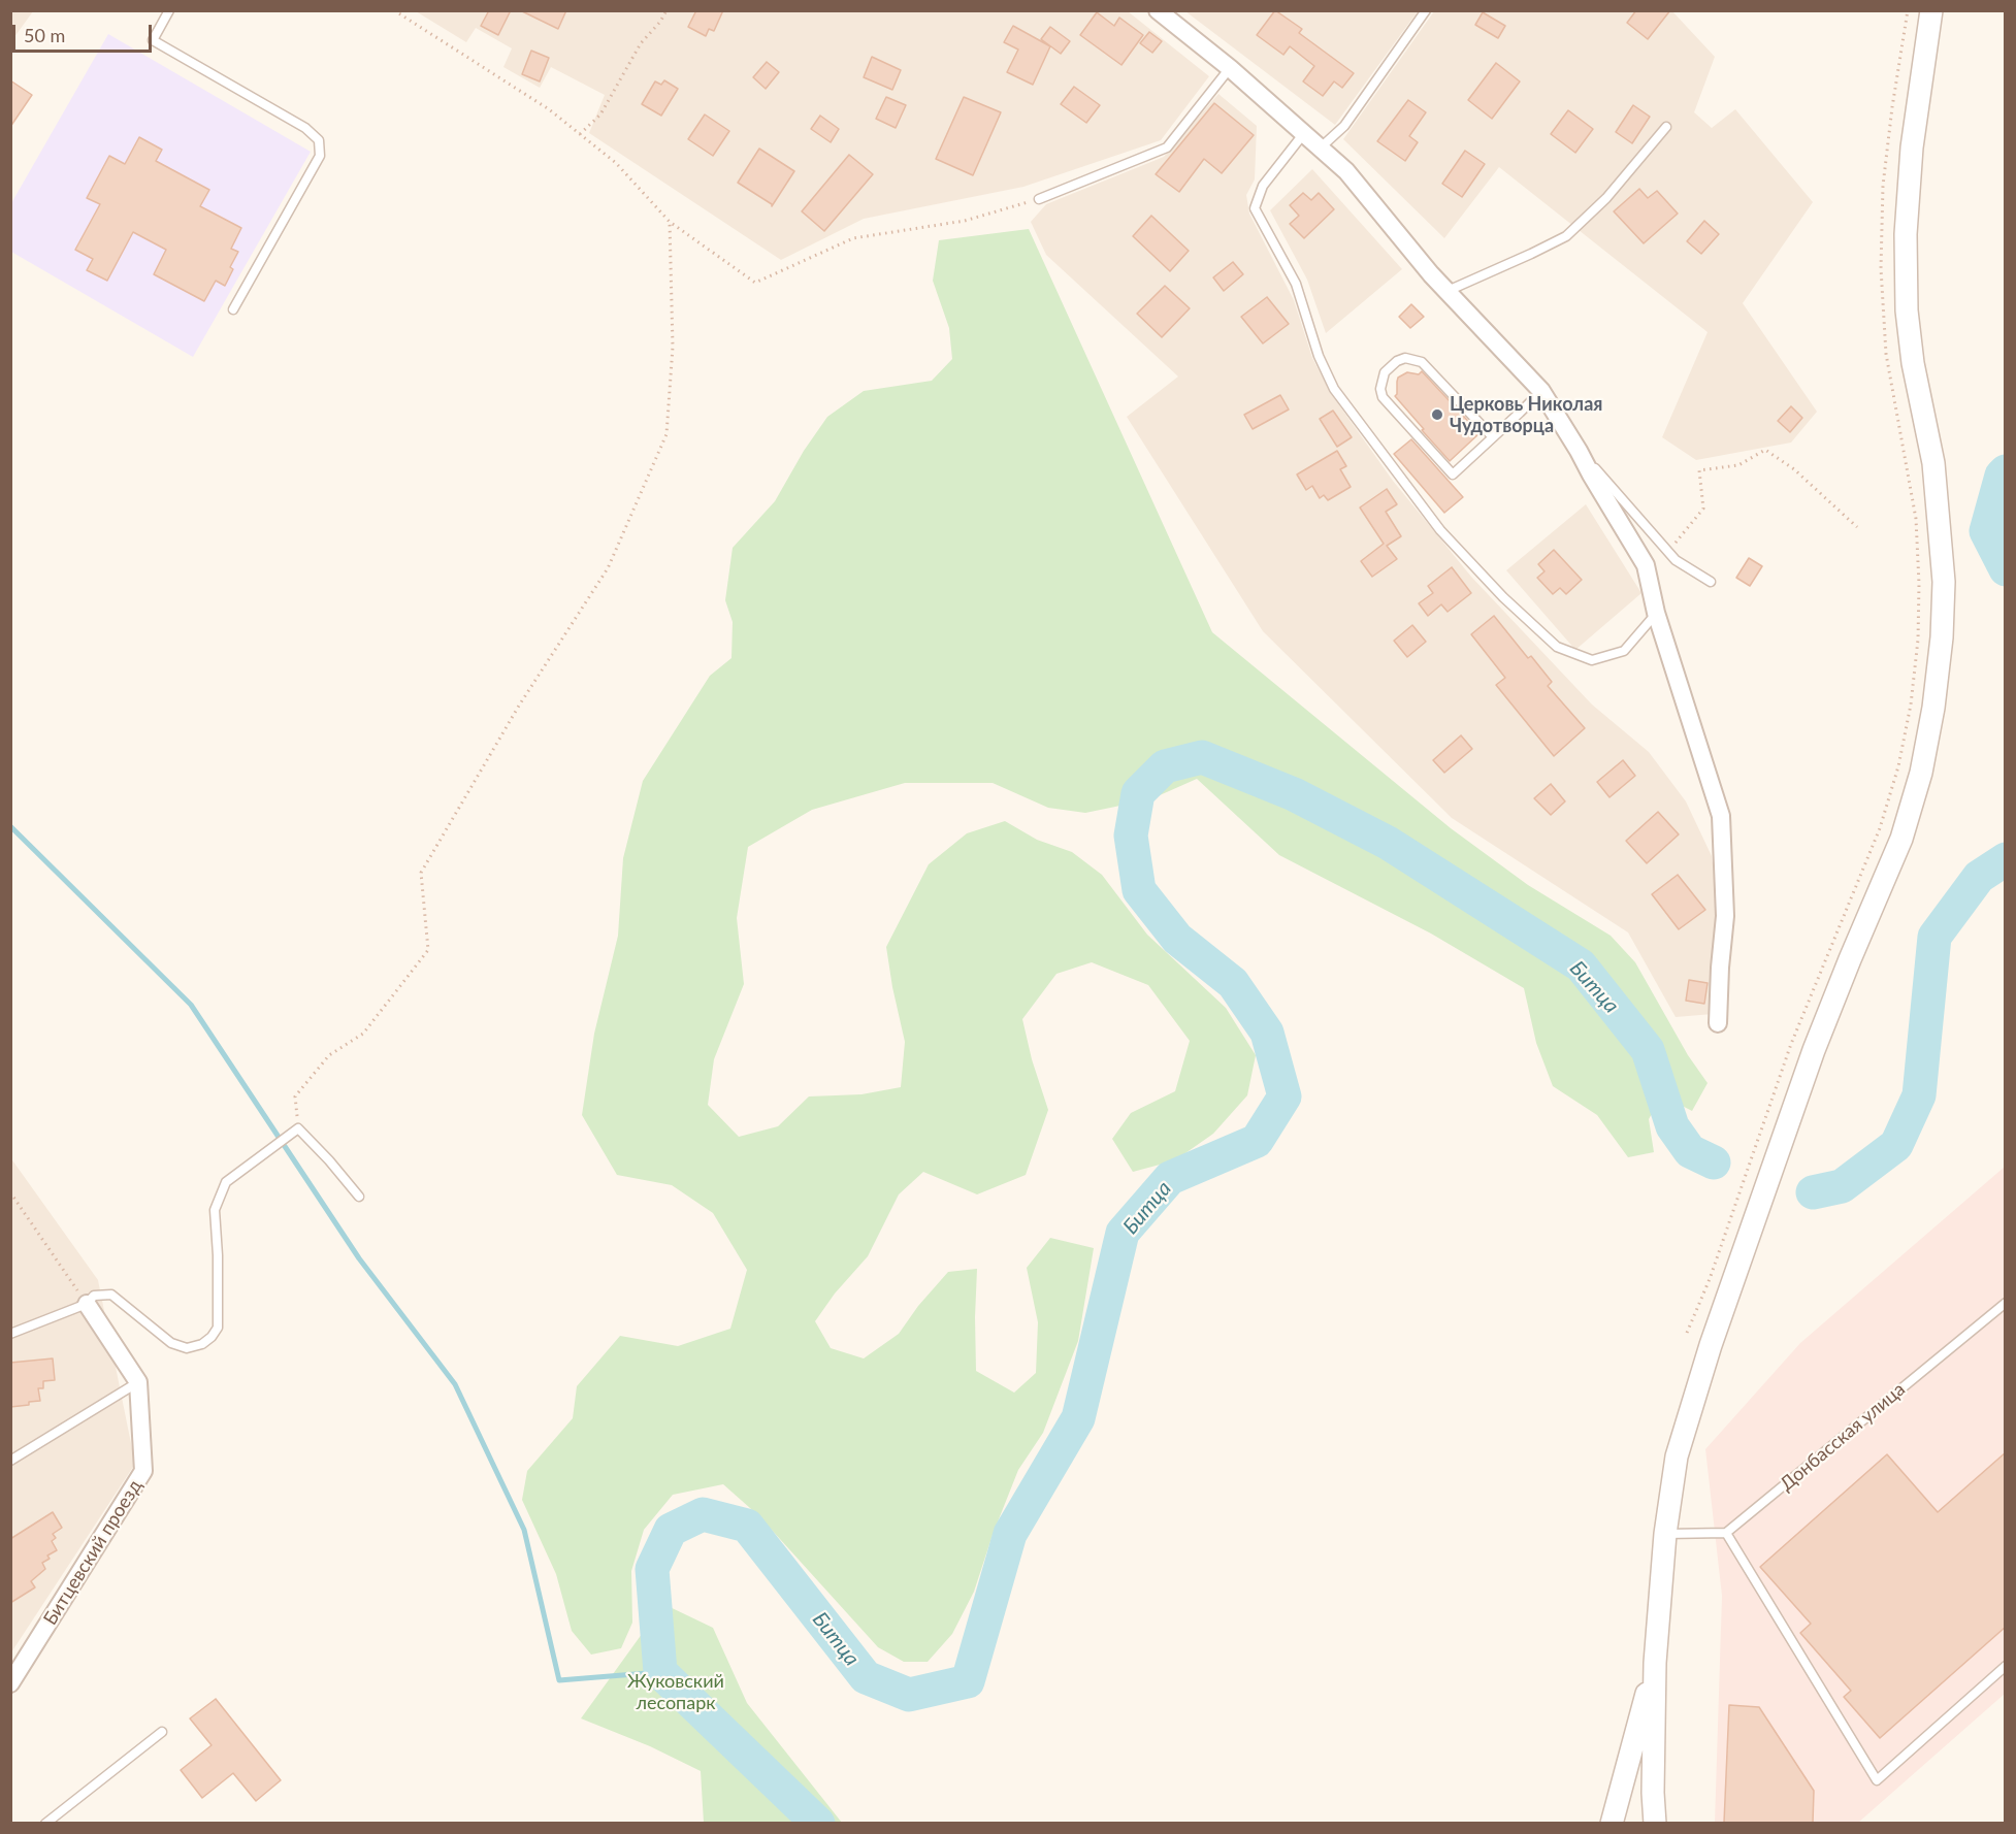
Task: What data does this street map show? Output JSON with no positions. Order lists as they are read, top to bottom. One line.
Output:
{"streets":{"street":["Битцевский проезд"],"lane":["Донбасская улица"]},"water":["Битца"],"parks":["Жуковский лесопарк"],"places":["Церковь Николая Чудотворца"],"scale_bar":"50 m"}
